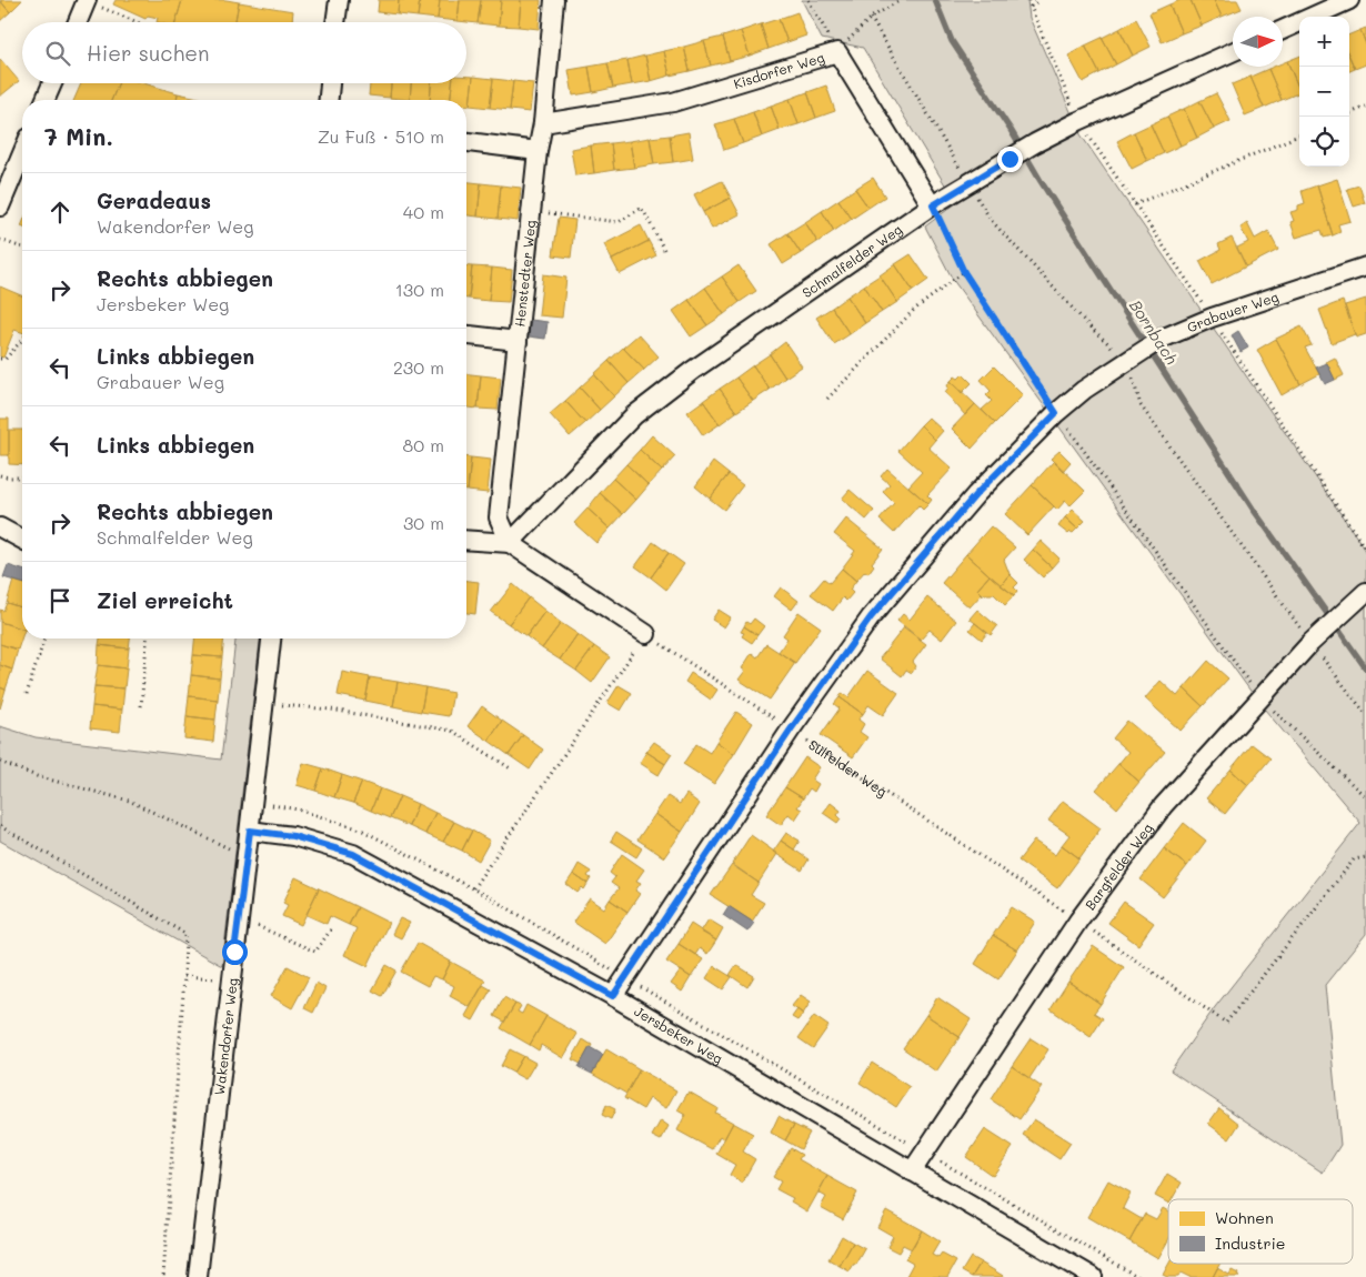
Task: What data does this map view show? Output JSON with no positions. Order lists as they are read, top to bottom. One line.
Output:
{"streets":{"street":["Kisdorfer Weg","Schmalfelder Weg","Henstedter Weg","Grabauer Weg","Bargfelder Weg","Jersbeker Weg","Wakendorfer Weg"],"path":["Sülfelder Weg"]},"crossings":[["Kisdorfer Weg","Schmalfelder Weg"],["Kisdorfer Weg","Henstedter Weg"],["Schmalfelder Weg","Henstedter Weg"],["Grabauer Weg","Sülfelder Weg"],["Grabauer Weg","Jersbeker Weg"],["Sülfelder Weg","Bargfelder Weg"],["Bargfelder Weg","Jersbeker Weg"],["Jersbeker Weg","Wakendorfer Weg"]],"water":["Bornbach"],"legend":["Wohnen","Industrie"],"north":"right","page":{"map_buttons":["+","−"],"search":"Hier suchen","heading":["7 Min.","Zu Fuß · 510 m"],"list":[["Geradeaus","Wakendorfer Weg","40 m"],["Rechts abbiegen","Jersbeker Weg","130 m"],["Links abbiegen","Grabauer Weg","230 m"],["Links abbiegen","80 m"],["Rechts abbiegen","Schmalfelder Weg","30 m"],"Ziel erreicht"]}}
